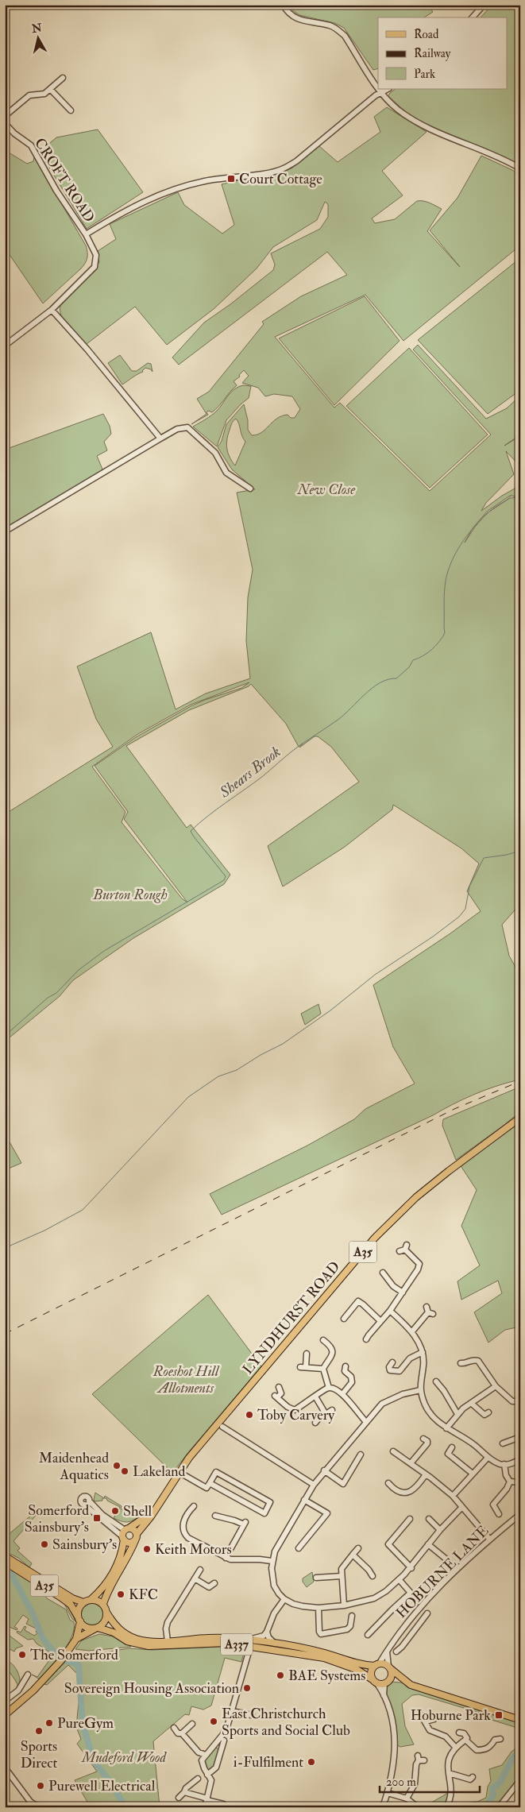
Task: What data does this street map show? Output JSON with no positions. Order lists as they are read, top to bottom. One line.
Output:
{"streets":{"main road":["A35","LYNDHURST ROAD","A337"],"street":["CROFT ROAD","HOBURNE LANE"]},"crossings":[["A35","LYNDHURST ROAD"],["A35","A337"],["LYNDHURST ROAD","A337"],["HOBURNE LANE","A337"]],"water":["Shears Brook"],"parks":["New Close","Burton Rough","Roeshot Hill Allotments","Mudeford Wood"],"places":{"transit":["Court Cottage","Somerford Sainsbury's","Hoburne Park"],"other":["Toby Carvery","Maidenhead Aquatics","Lakeland","Shell","Sainsbury's","Keith Motors","KFC","The Somerford","BAE Systems","Sovereign Housing Association","East Christchurch Sports and Social Club","PureGym","Sports Direct","i-Fulfilment","Purewell Electrical"]},"legend":["Road","Railway","Park"],"scale_bar":"200 m","north":"top"}
